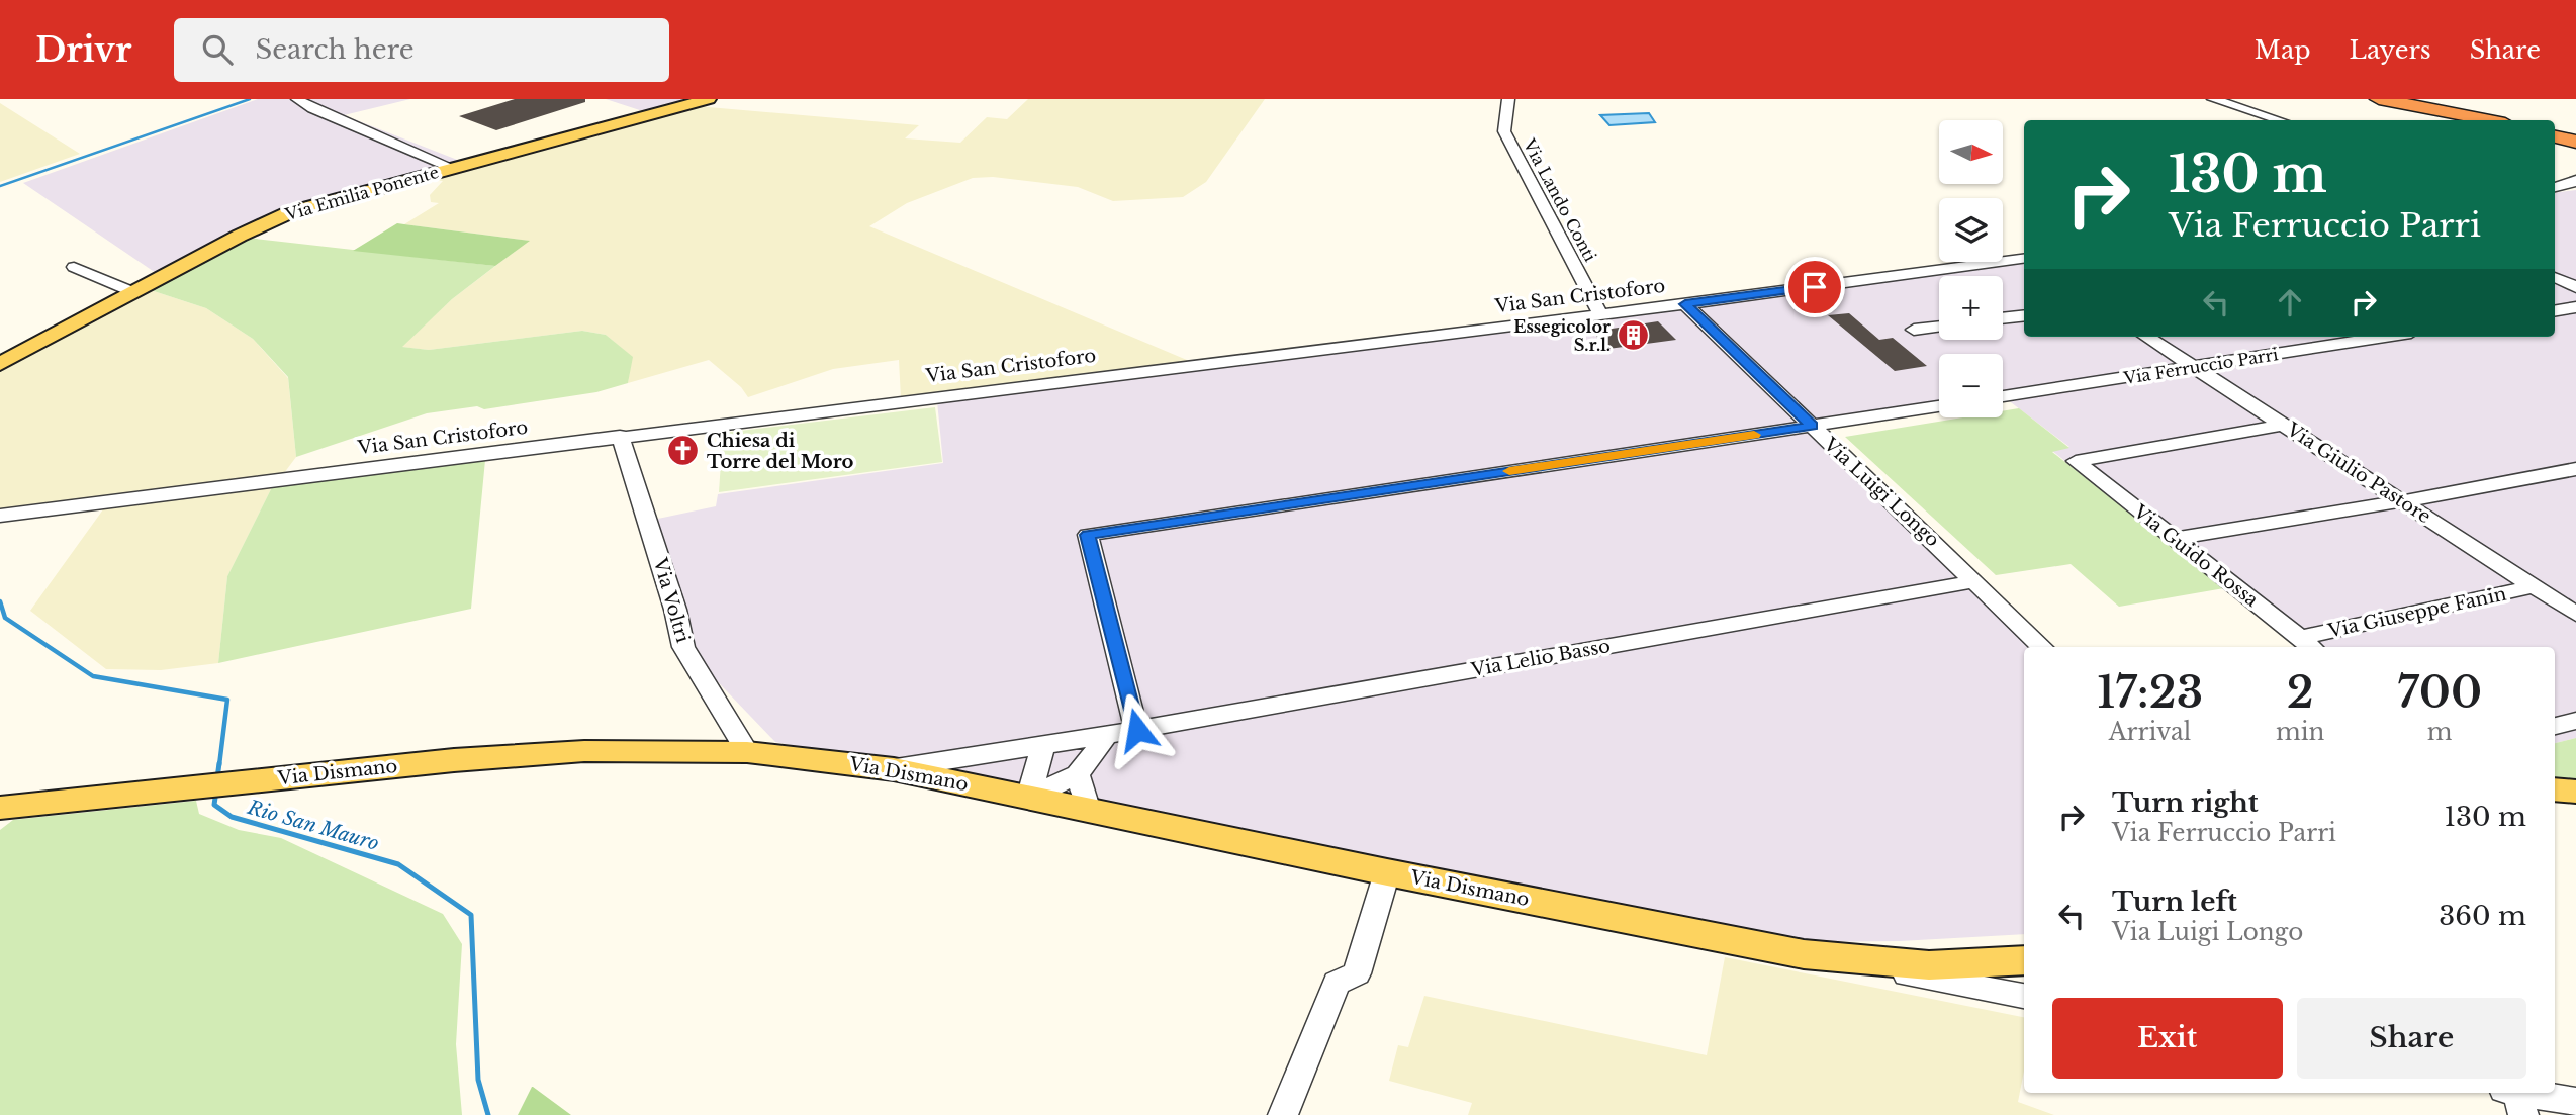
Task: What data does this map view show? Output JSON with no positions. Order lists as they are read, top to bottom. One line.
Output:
{"streets":{"main road":["Via Emilia Ponente","Via Dismano"],"street":["Via Lando Conti","Via San Cristoforo","Via Ferruccio Parri","Via Giulio Pastore","Via Luigi Longo","Via Guido Rossa","Via Voltri","Via Giuseppe Fanin","Via Lelio Basso"]},"crossings":[["Via Lando Conti","Via San Cristoforo"],["Via San Cristoforo","Via Luigi Longo"],["Via San Cristoforo","Via Voltri"],["Via Ferruccio Parri","Via Giulio Pastore"],["Via Giulio Pastore","Via Guido Rossa"],["Via Giulio Pastore","Via Giuseppe Fanin"],["Via Luigi Longo","Via Lelio Basso"],["Via Guido Rossa","Via Giuseppe Fanin"],["Via Voltri","Via Dismano"],["Via Lelio Basso","Via Dismano"]],"water":["Rio San Mauro"],"places":{"building":["Essegicolor S.r.l."],"church":["Chiesa di Torre del Moro"]},"north":"right","page":{"header":"Drivr","search":"Search here","nav":["Map","Layers","Share"],"map_buttons":["+","−"],"turn":["130 m","Via Ferruccio Parri"],"eta":["17:23","Arrival","2","min","700","m"],"list":[{"name":"Turn right","note":"Via Ferruccio Parri","value":"130 m"},{"name":"Turn left","note":"Via Luigi Longo","value":"360 m"}],"buttons":["Exit","Share"]}}
